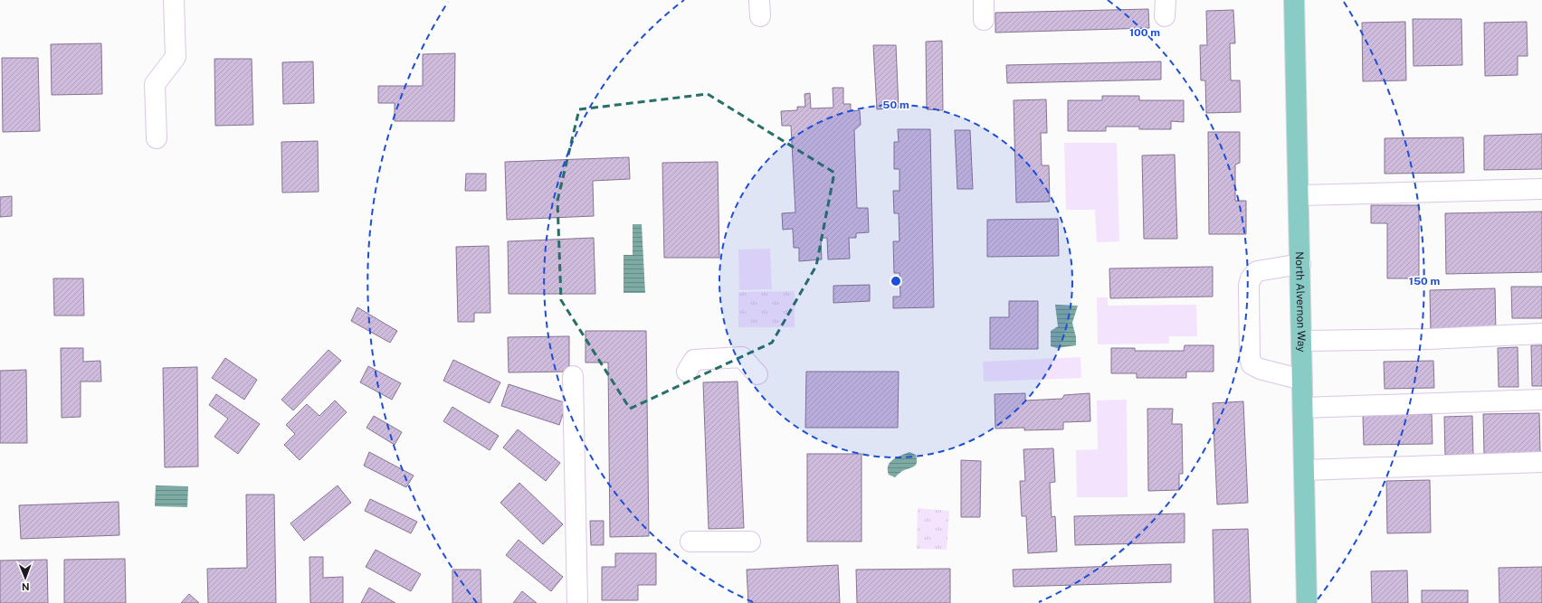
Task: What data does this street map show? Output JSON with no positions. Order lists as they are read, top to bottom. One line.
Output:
{"streets":{"main road":["North Alvernon Way"]},"north":"bottom","rings":["100 m","50 m","150 m"]}
